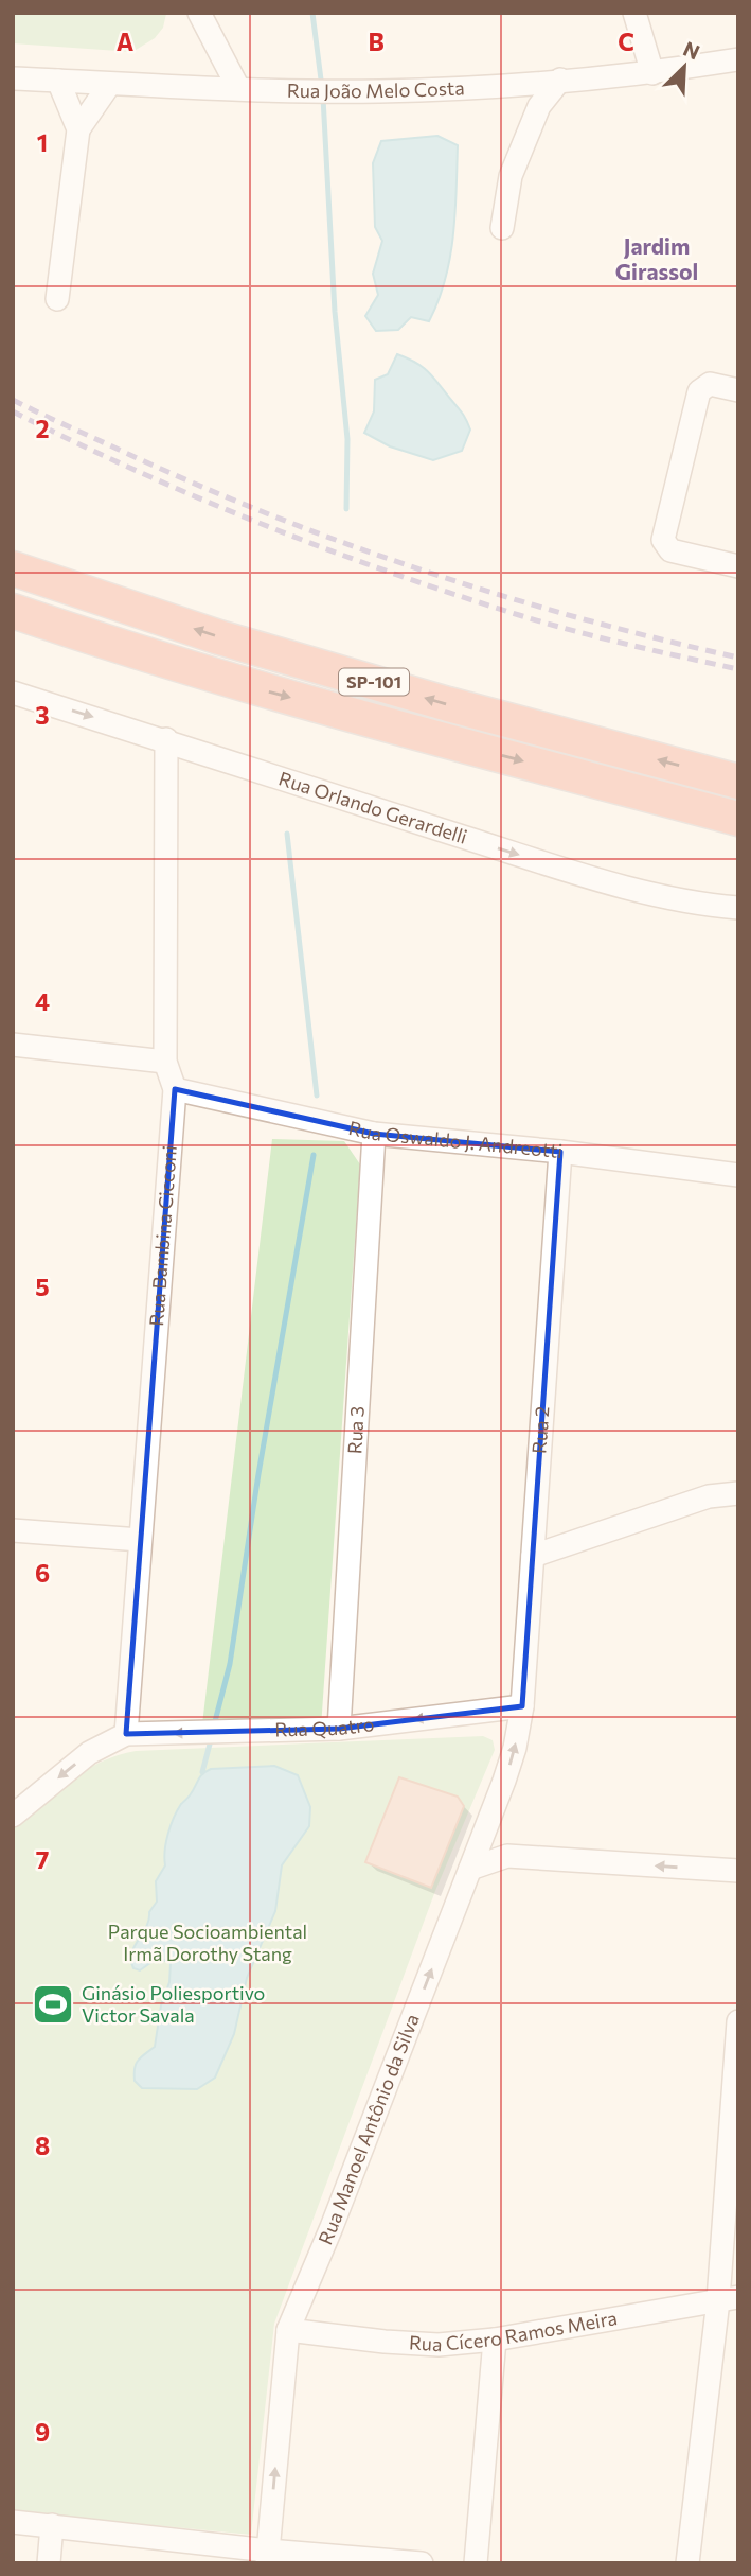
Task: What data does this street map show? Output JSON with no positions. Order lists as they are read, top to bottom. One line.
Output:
{"streets":{"highway":["SP-101"],"street":["Rua João Melo Costa","Rua Orlando Gerardelli","Rua Oswaldo J. Andreotti","Rua Bambina Cicconi","Rua 2","Rua 3","Rua Quatro","Rua Manoel Antônio da Silva","Rua Cícero Ramos Meira"]},"crossings":[["Rua Orlando Gerardelli","Rua Bambina Cicconi"],["Rua Oswaldo J. Andreotti","Rua Bambina Cicconi"],["Rua Oswaldo J. Andreotti","Rua 2"],["Rua Oswaldo J. Andreotti","Rua 3"],["Rua Bambina Cicconi","Rua Quatro"],["Rua 2","Rua Quatro"],["Rua 2","Rua Manoel Antônio da Silva"],["Rua 3","Rua Quatro"],["Rua Quatro","Rua Manoel Antônio da Silva"],["Rua Manoel Antônio da Silva","Rua Cícero Ramos Meira"]],"one_way":["Rua Orlando Gerardelli","Rua Quatro","Rua Manoel Antônio da Silva"],"districts":["Jardim Girassol"],"parks":["Parque Socioambiental Irmã Dorothy Stang"],"places":{"sports":["Ginásio Poliesportivo Victor Savala"]},"north":"top right","grid":{"columns":["A","B","C"],"rows":["1","2","3","4","5","6","7","8","9"]}}
